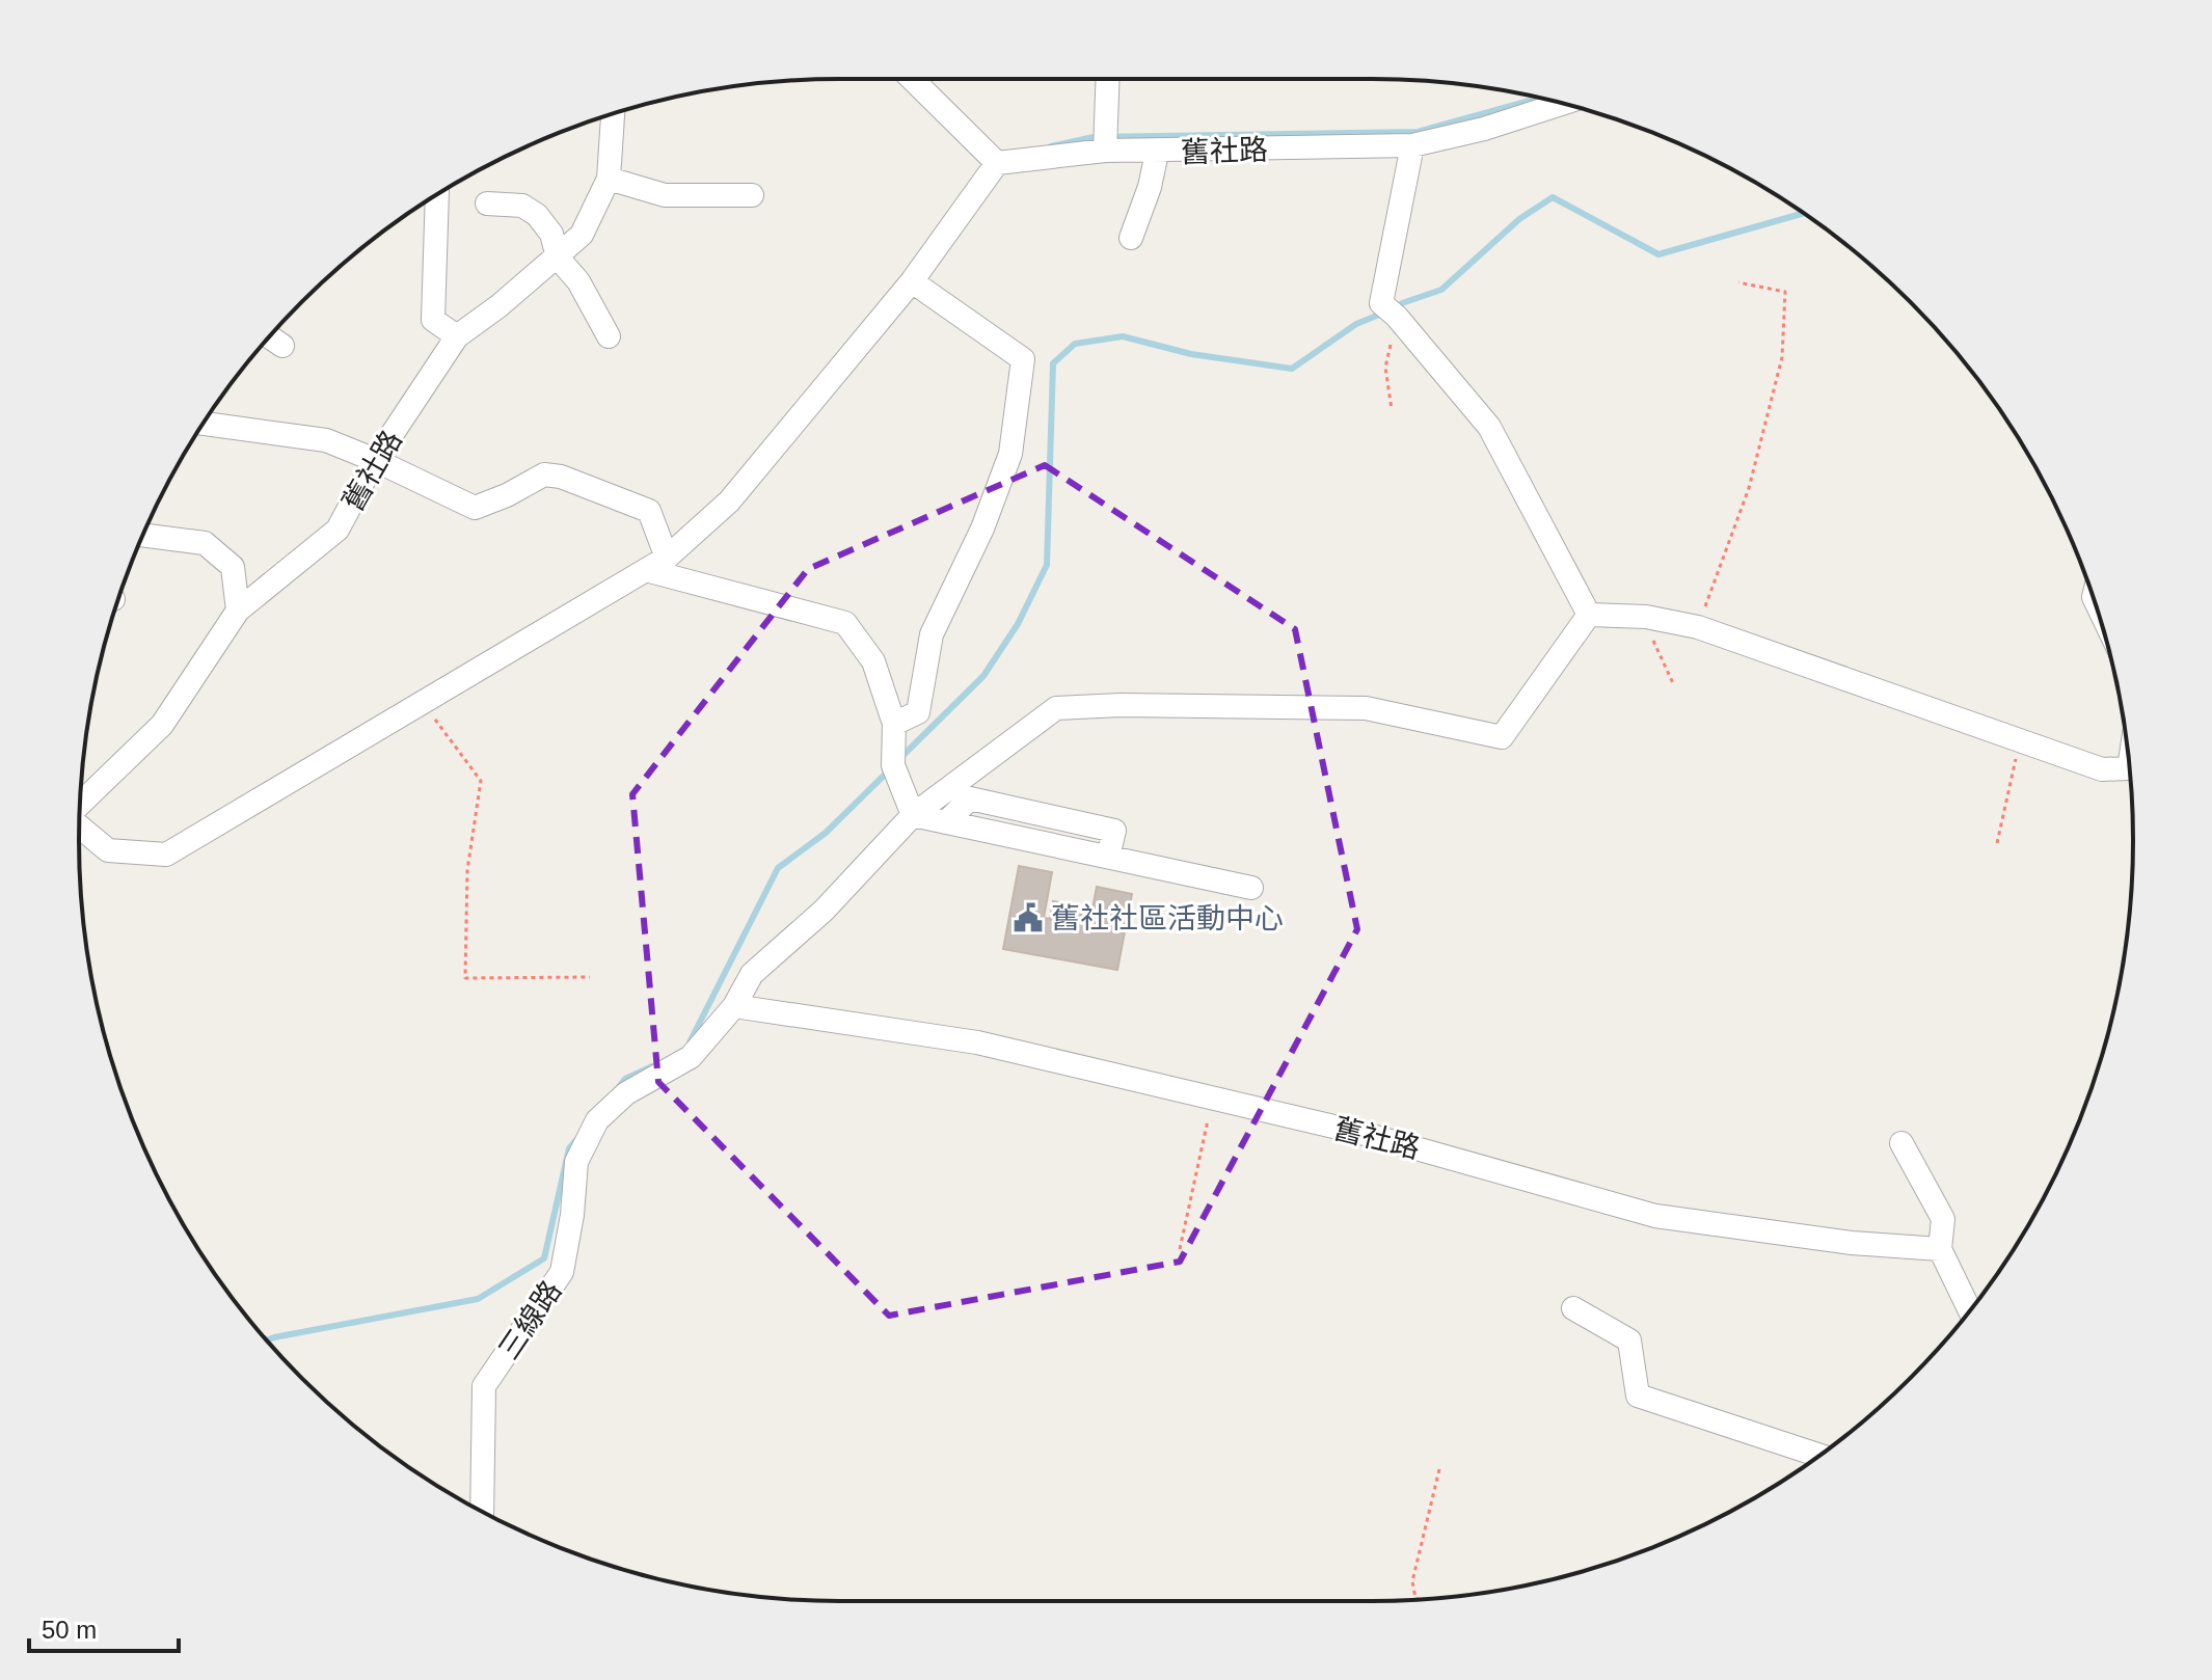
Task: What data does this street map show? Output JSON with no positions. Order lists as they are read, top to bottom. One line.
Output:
{"streets":{"street":["舊社路","三線路"]},"crossings":[["舊社路","三線路"]],"places":{"public building":["舊社社區活動中心"]},"scale_bar":"50 m"}
